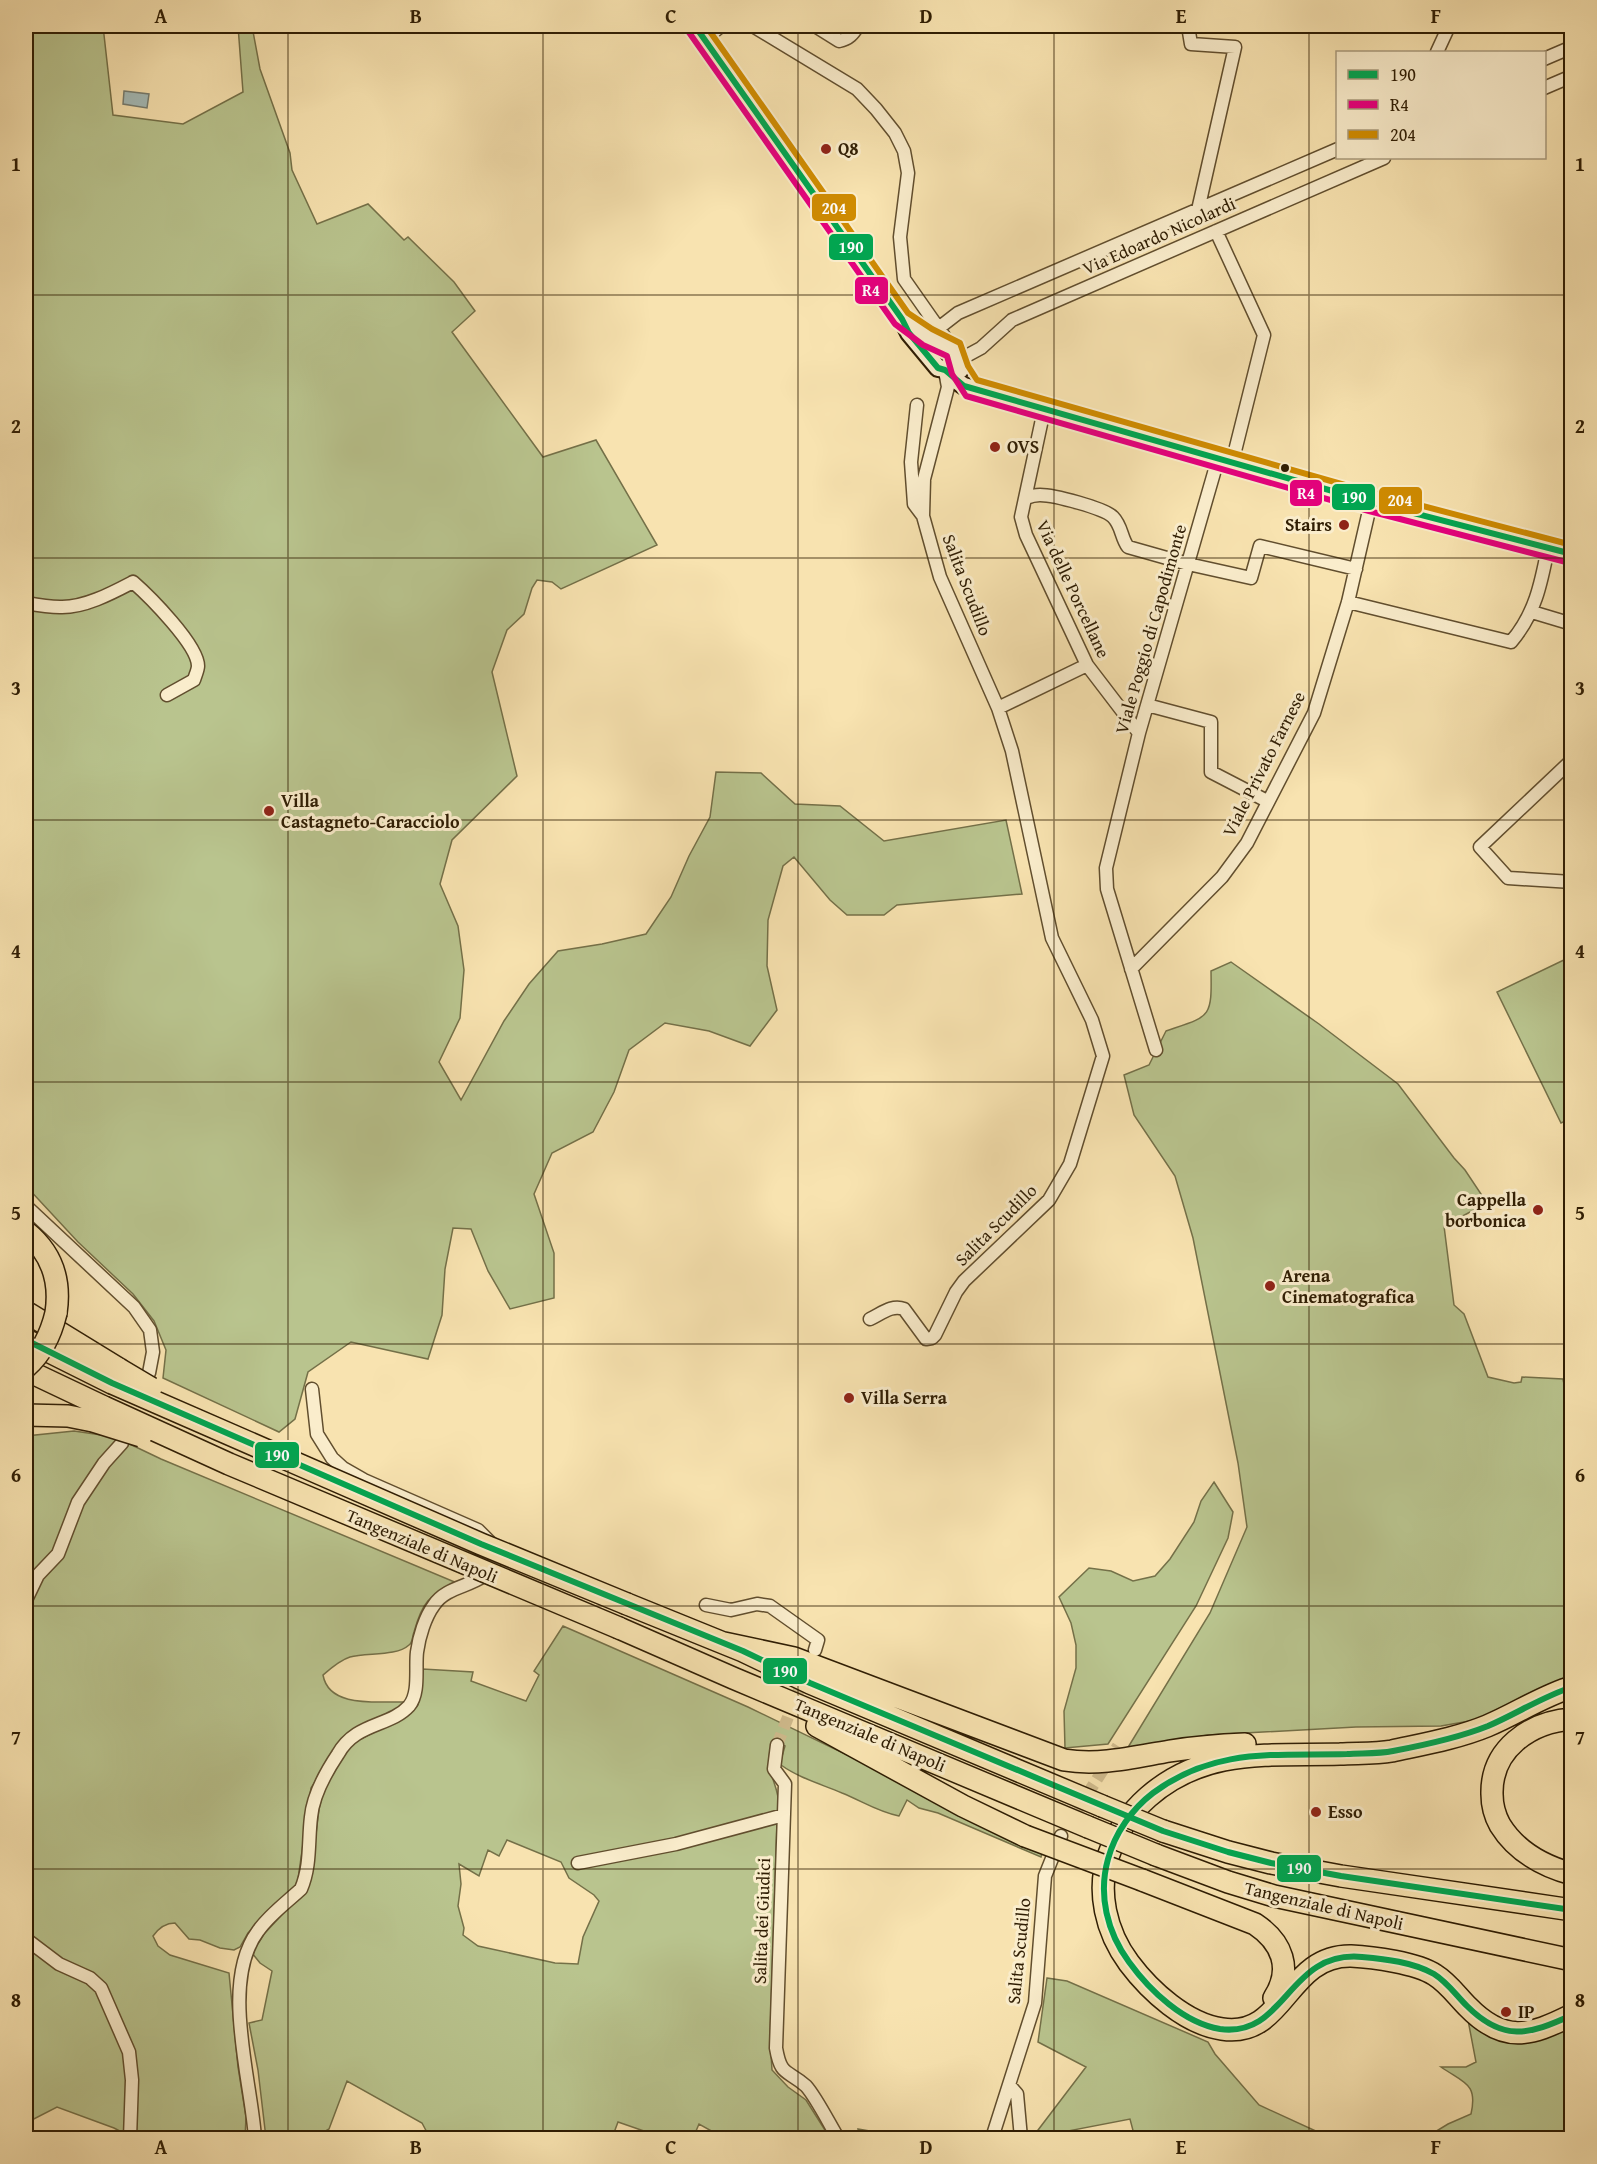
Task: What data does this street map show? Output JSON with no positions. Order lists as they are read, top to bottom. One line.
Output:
{"streets":{"highway":["Tangenziale di Napoli"],"street":["Via Edoardo Nicolardi","Salita Scudillo","Via delle Porcellane","Viale Poggio di Capodimonte","Viale Privato Farnese","Salita dei Giudici"]},"crossings":[["Via Edoardo Nicolardi","Salita Scudillo"],["Via Edoardo Nicolardi","Viale Poggio di Capodimonte"],["Via delle Porcellane","Viale Poggio di Capodimonte"]],"places":["Q8","OVS","Stairs","Villa Castagneto-Caracciolo","Cappella borbonica","Arena Cinematografica","Villa Serra","Esso","IP"],"lines":["transit line 190","transit line 204","transit line R4"],"legend":["190","R4","204"],"grid":{"columns":["A","B","C","D","E","F"],"rows":["1","2","3","4","5","6","7","8"]}}
